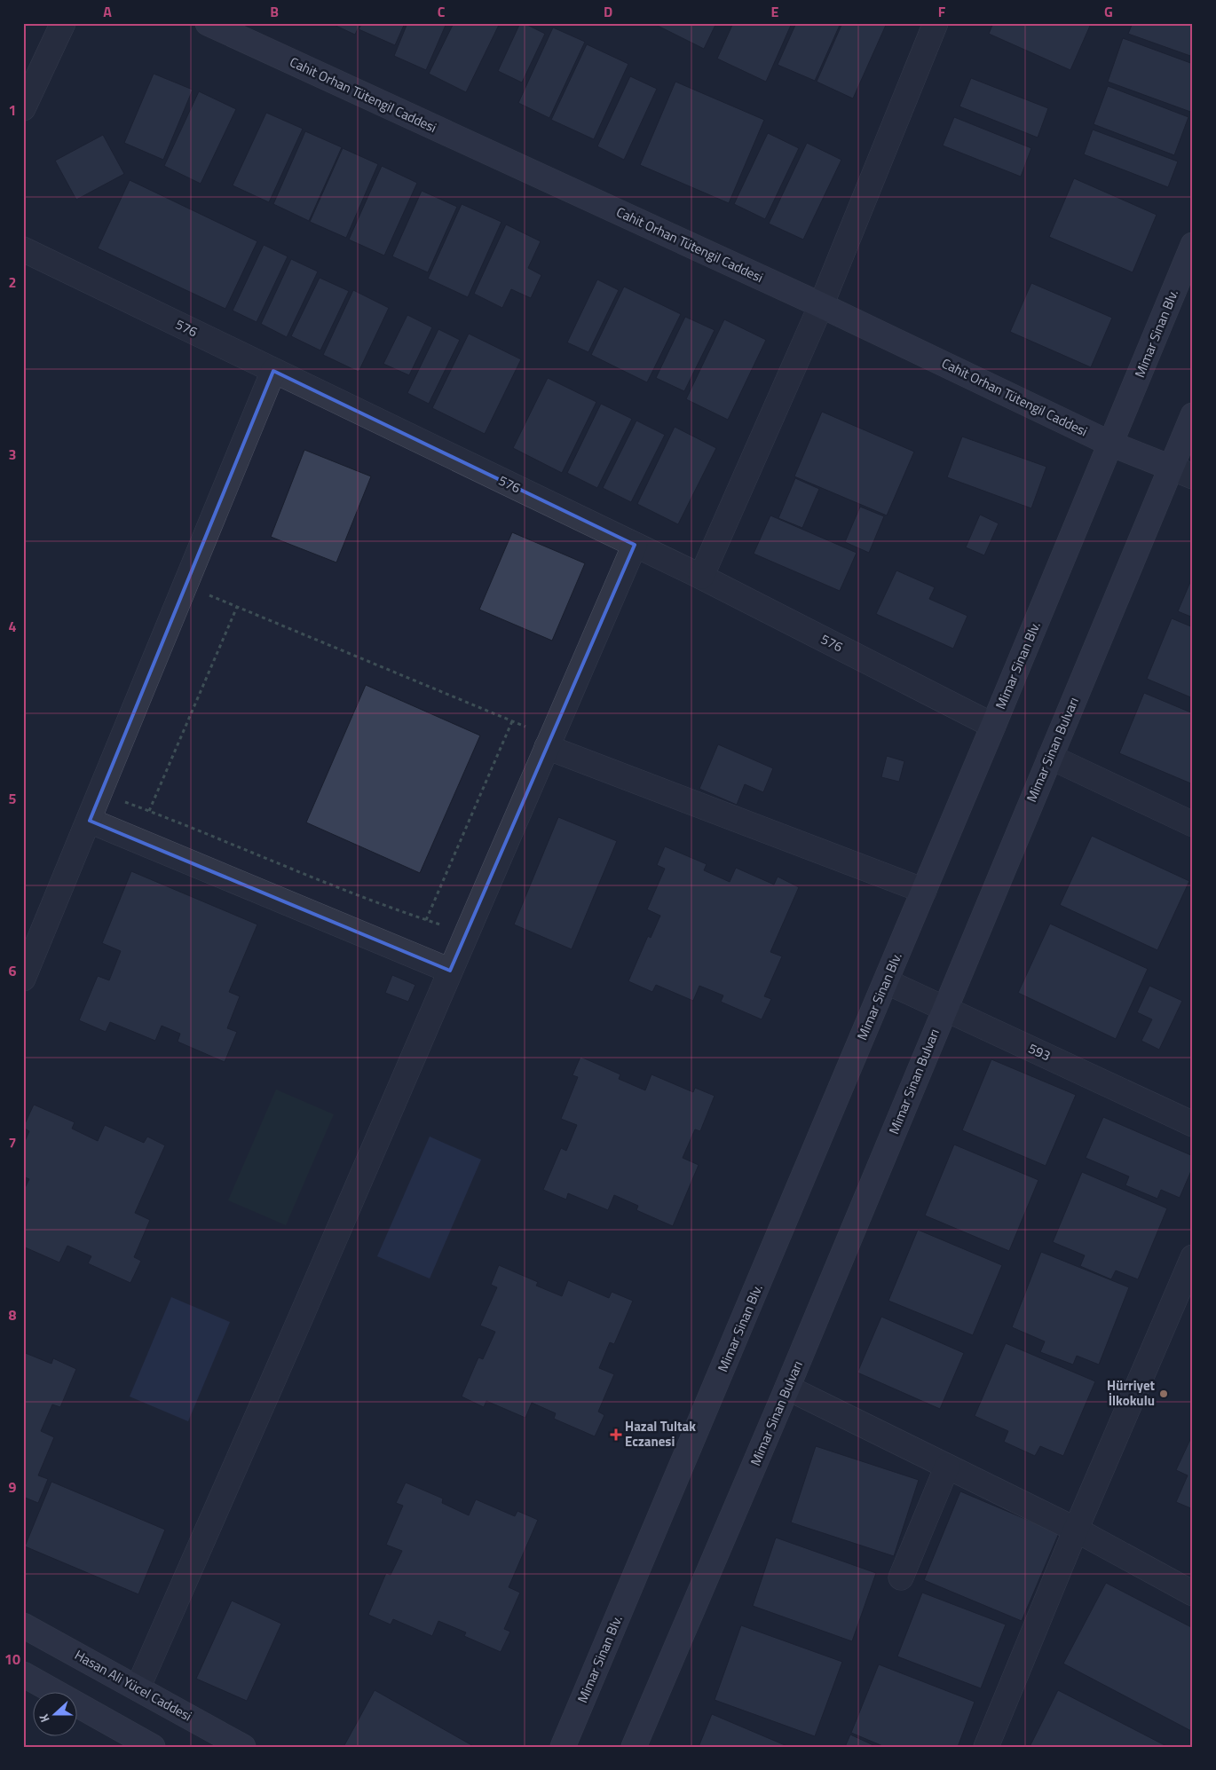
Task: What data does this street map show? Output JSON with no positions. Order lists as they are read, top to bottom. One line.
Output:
{"streets":{"street":["Cahit Orhan Tütengil Caddesi","576","Mimar Sinan Blv.","Mimar Sinan Bulvarı","593","Hasan Ali Yücel Caddesi"]},"crossings":[["Cahit Orhan Tütengil Caddesi","Mimar Sinan Blv."],["Cahit Orhan Tütengil Caddesi","Mimar Sinan Bulvarı"],["576","Mimar Sinan Blv."],["Mimar Sinan Blv.","593"],["Mimar Sinan Bulvarı","593"]],"places":{"other":["Hürriyet İlkokulu"],"health":["Hazal Tultak Eczanesi"]},"north":"left","grid":{"columns":["A","B","C","D","E","F","G"],"rows":["1","2","3","4","5","6","7","8","9","10"]}}
